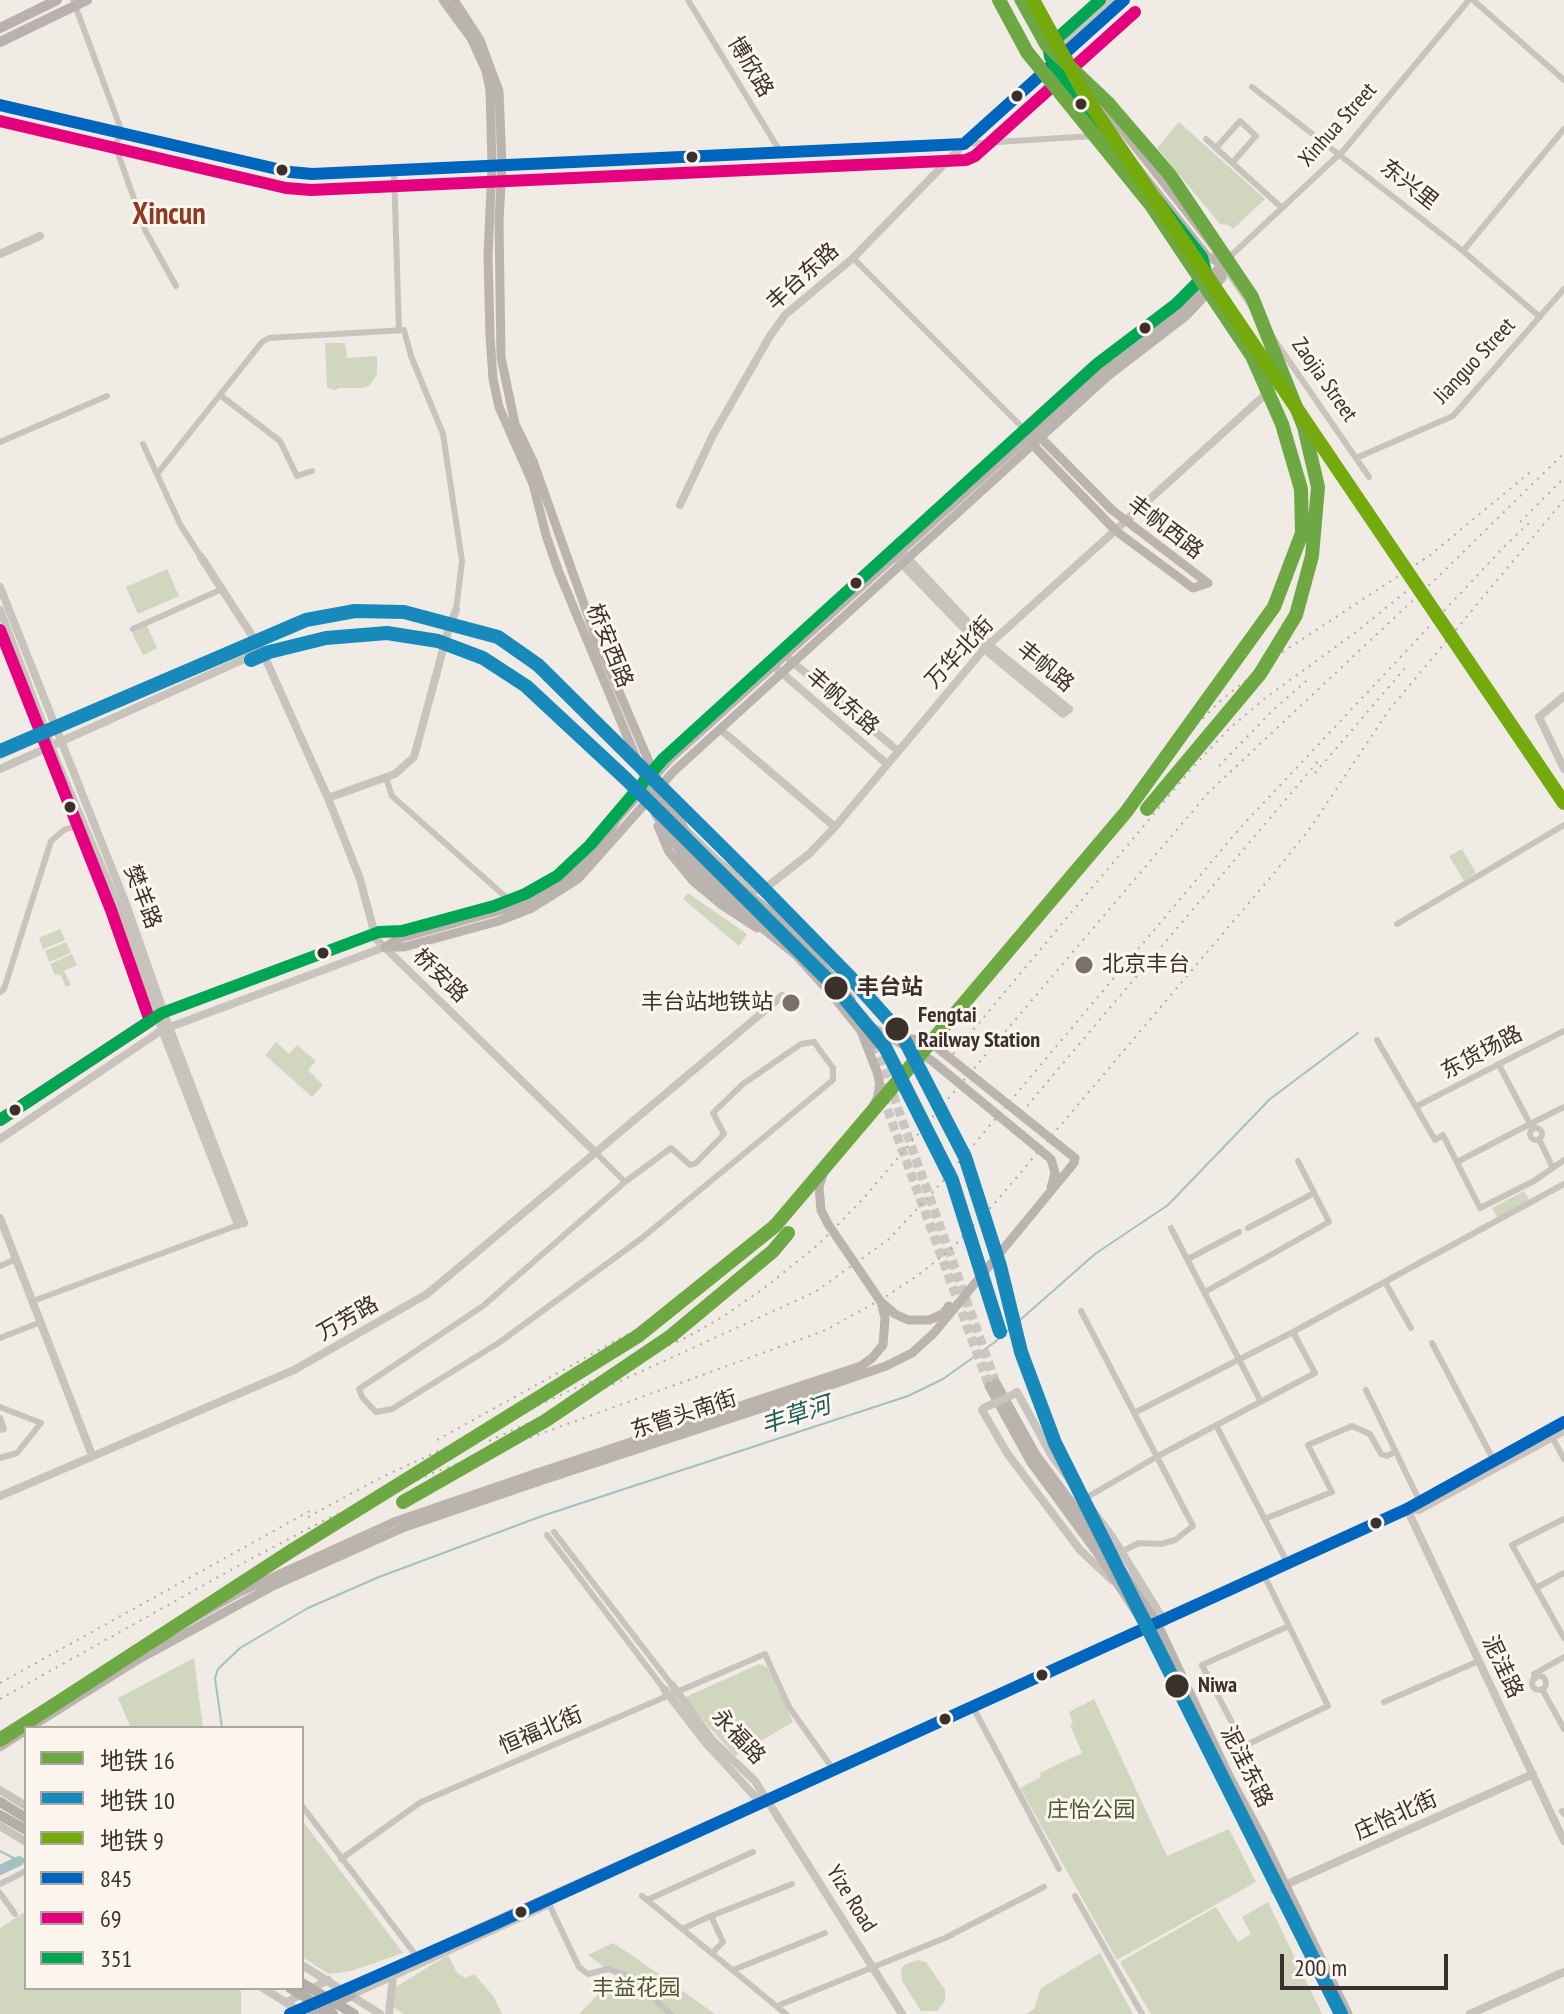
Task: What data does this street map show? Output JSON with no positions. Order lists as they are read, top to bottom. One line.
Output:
{"streets":{"main road":["丰帆西路","桥安西路","东管头南街","泥洼东路"],"street":["博欣路","Xinhua Street","东兴里","丰台东路","Jianguo Street","Zaojia Street","万华北街","丰帆路","丰帆东路","樊羊路","桥安路","东货场路","万芳路","泥洼路","恒福北街","永福路","庄怡北街","Yize Road"]},"crossings":[["Xinhua Street","东兴里"],["Xinhua Street","Zaojia Street"],["东兴里","Jianguo Street"],["Jianguo Street","Zaojia Street"],["丰帆西路","万华北街"],["万华北街","丰帆路"],["万华北街","丰帆东路"],["桥安路","万芳路"],["泥洼路","庄怡北街"],["恒福北街","永福路"],["永福路","Yize Road"],["泥洼东路","庄怡北街"]],"districts":["Xincun"],"water":["丰草河"],"parks":["庄怡公园","丰益花园"],"places":["北京丰台","丰台站","丰台站地铁站","Fengtai Railway Station","Niwa"],"lines":["metro line 16","metro line 9","transit line 845","transit line 351","transit line 69","metro line 10"],"legend":["地铁 16","地铁 10","地铁 9","845","69","351"],"scale_bar":"200 m"}
